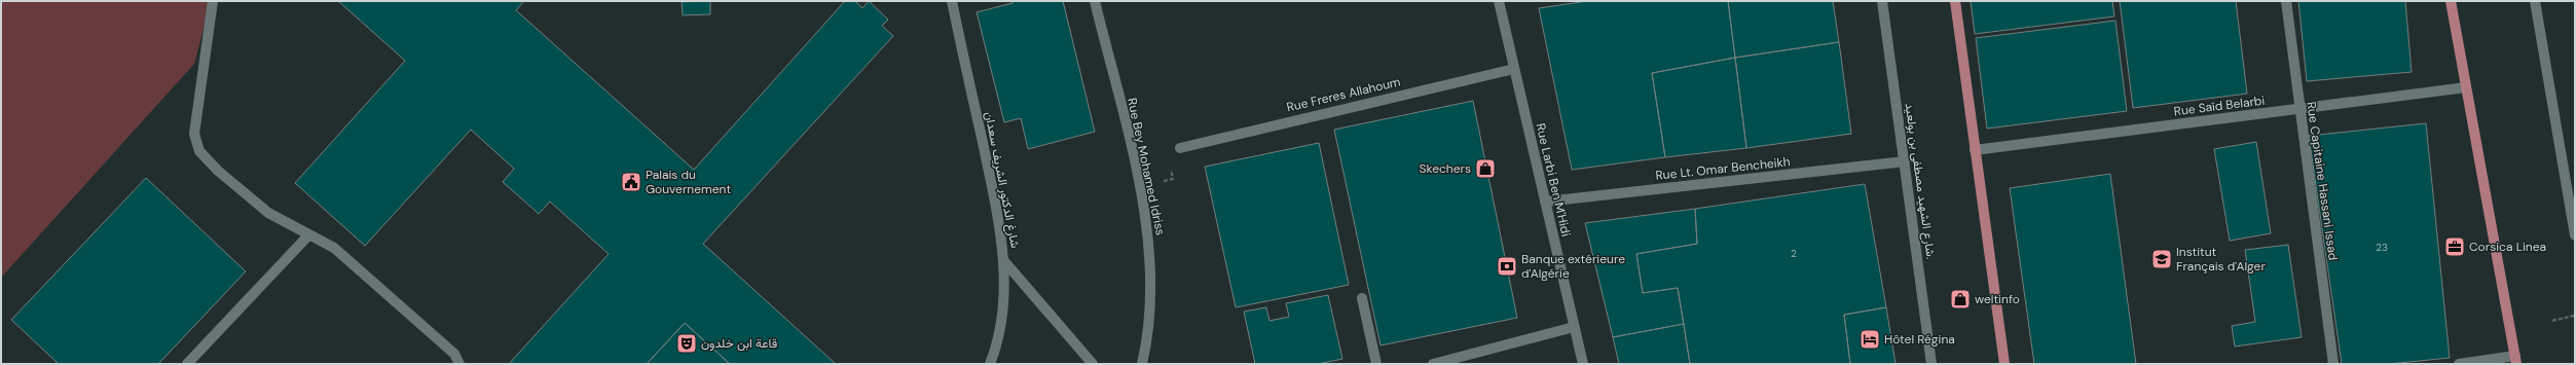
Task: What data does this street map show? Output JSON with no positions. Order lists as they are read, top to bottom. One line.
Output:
{"streets":{"street":["Rue Freres Allahoum","Rue Saïd Belarbi","Rue Bey Mohamed Idriss","Rue Lt. Omar Bencheikh","شارغ الدكتور الشريف سعدان","Rue Larbi Ben M'Hidi","شارع الشهيد مصطفى بن بولعيد.","Rue Capitaine Hassani Issad"]},"crossings":[["Rue Freres Allahoum","Rue Larbi Ben M'Hidi"],["Rue Saïd Belarbi","Rue Capitaine Hassani Issad"],["Rue Lt. Omar Bencheikh","Rue Larbi Ben M'Hidi"],["Rue Lt. Omar Bencheikh","شارع الشهيد مصطفى بن بولعيد."]],"places":{"shop":["Skechers","weltinfo"],"public building":["Palais du Gouvernement"],"office":["Corsica Linea"],"school or university":["Institut Français d'Alger"],"bank":["Banque extérieure d'Algérie"],"hotel":["Hôtel Régina"],"theatre":["قاعة ابن خلدون"]},"house_numbers":["23","2"]}
